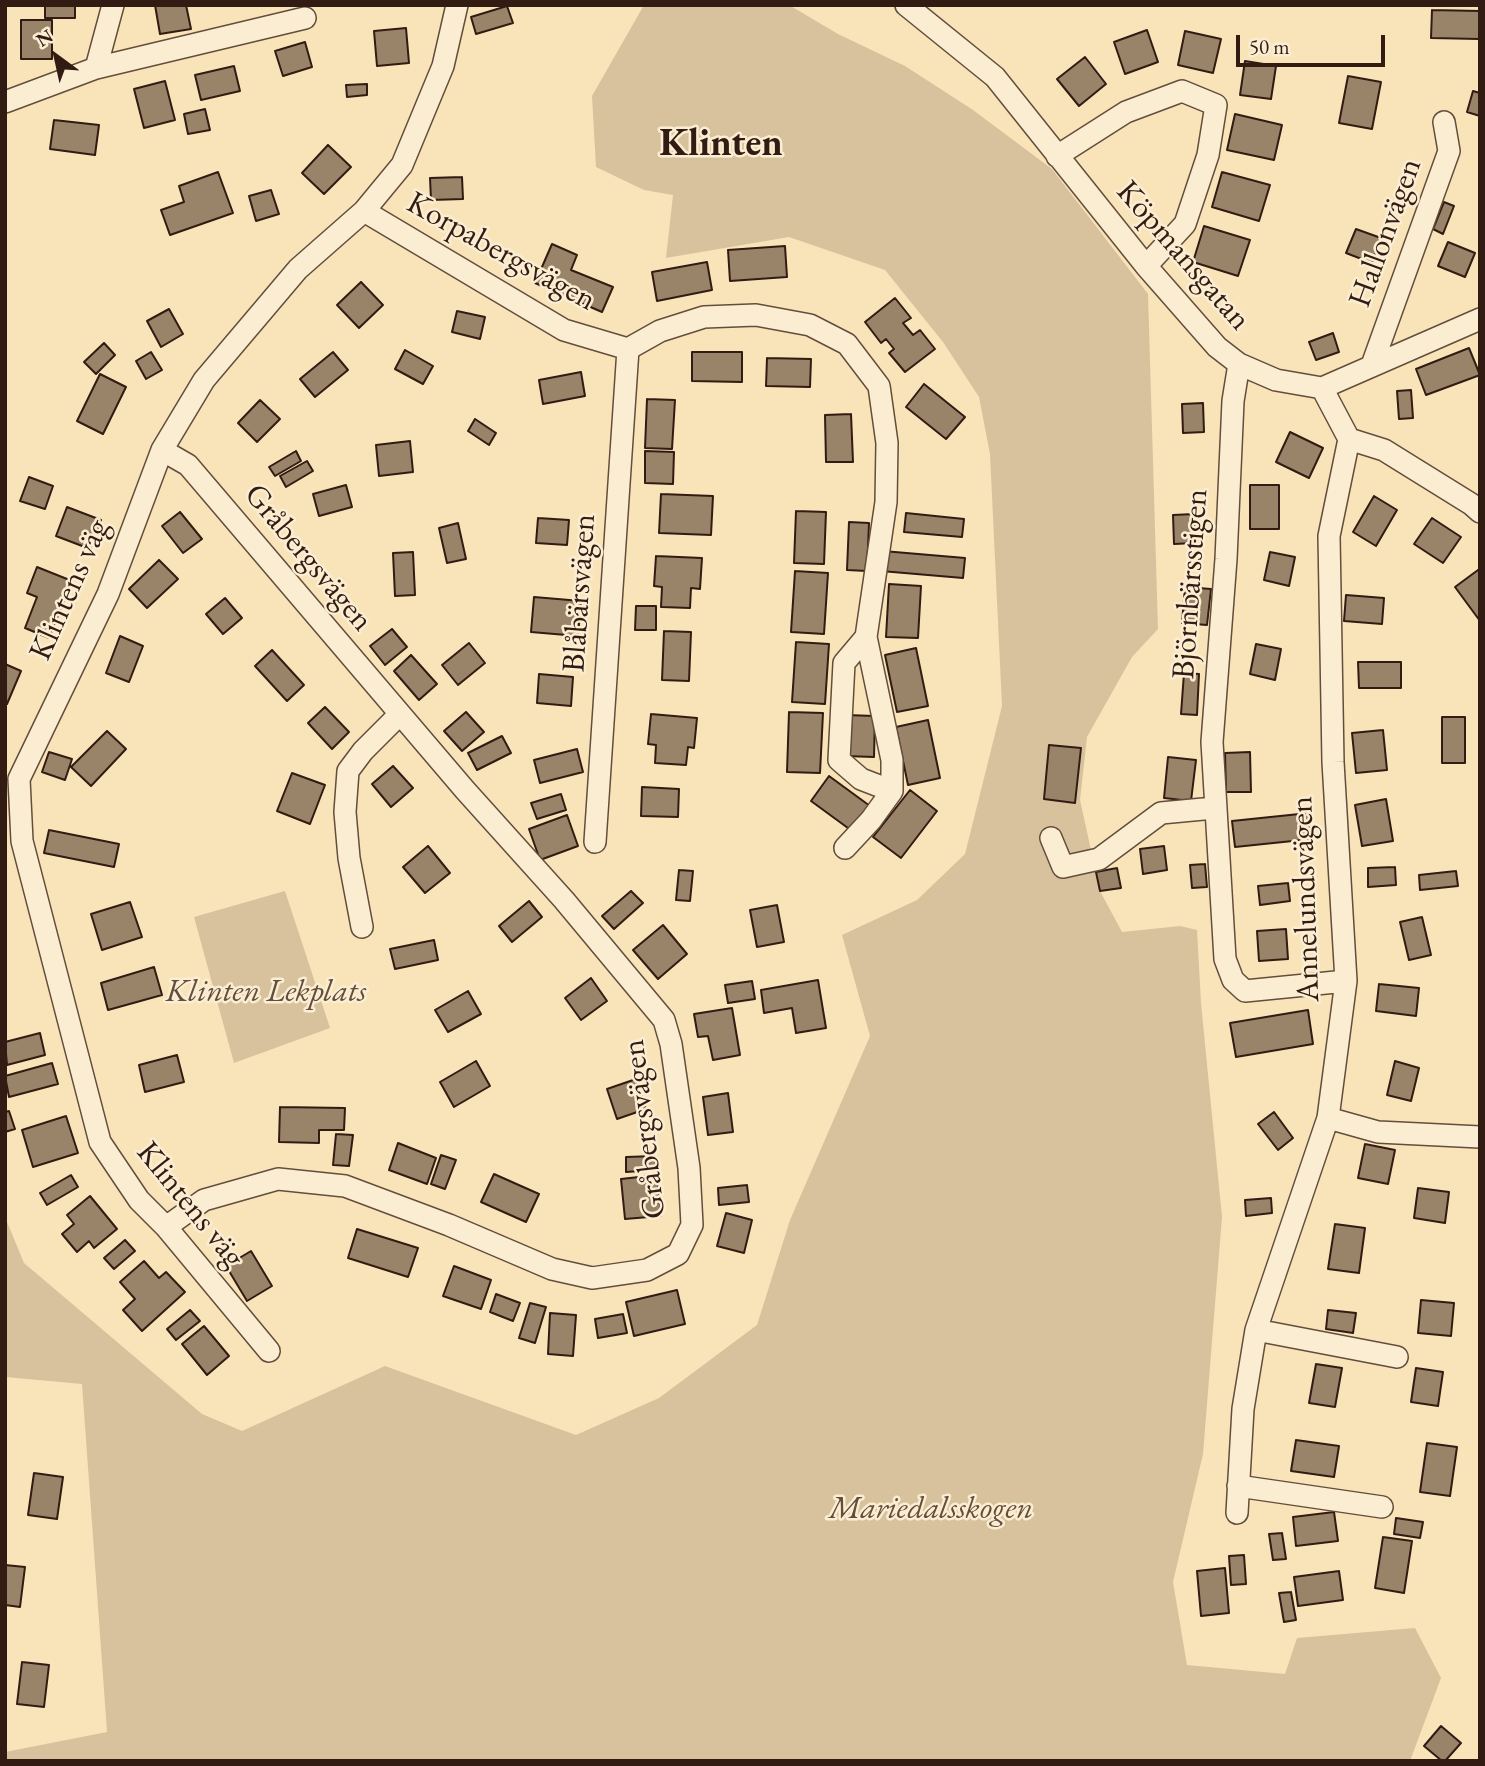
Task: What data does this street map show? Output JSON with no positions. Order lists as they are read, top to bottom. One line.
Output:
{"streets":{"street":["Hallonvägen","Korpabergsvägen","Köpmansgatan","Gråbergsvägen","Björnbärsstigen","Klintens väg","Blåbärsvägen","Annelundsvägen"]},"crossings":[["Korpabergsvägen","Klintens väg"],["Korpabergsvägen","Blåbärsvägen"],["Köpmansgatan","Björnbärsstigen"],["Gråbergsvägen","Klintens väg"],["Björnbärsstigen","Annelundsvägen"]],"districts":["Klinten"],"parks":["Klinten Lekplats","Mariedalsskogen"],"scale_bar":"50 m","north":"top left"}
